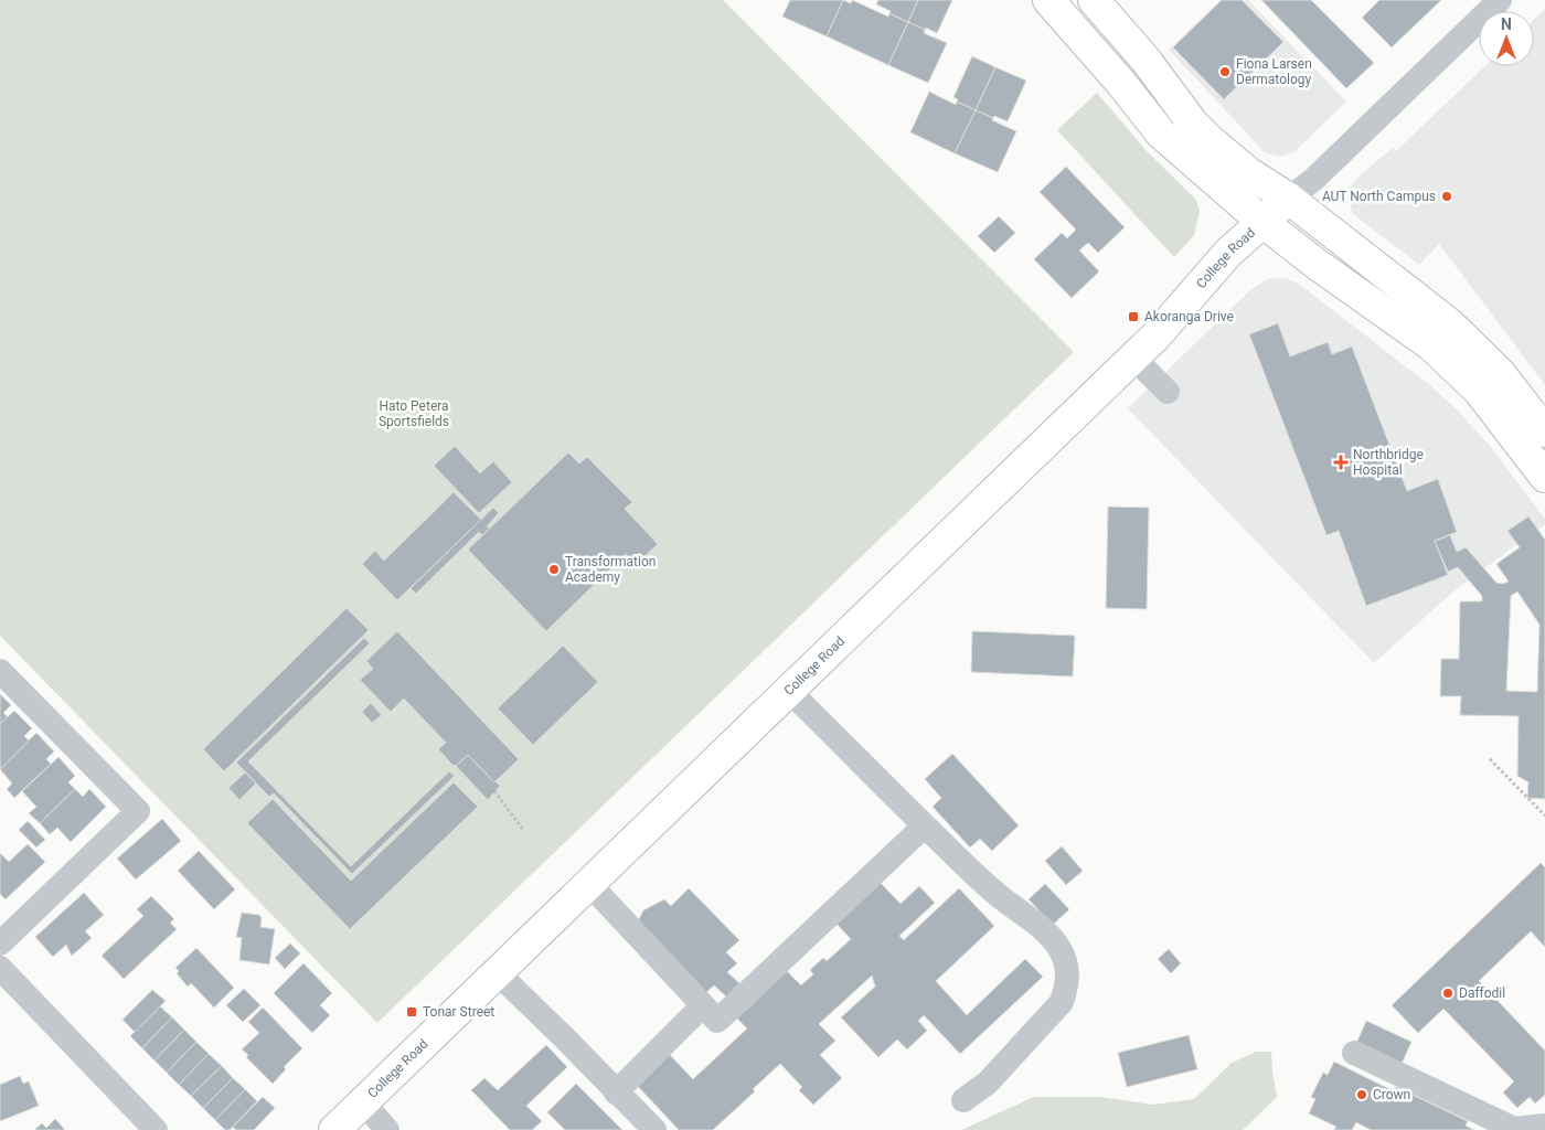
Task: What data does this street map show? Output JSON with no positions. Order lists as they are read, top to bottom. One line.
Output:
{"streets":{"main road":["College Road"]},"parks":["Hato Petera Sportsfields"],"places":{"other":["Fiona Larsen Dermatology","AUT North Campus","Transformation Academy","Daffodil","Crown"],"transit":["Akoranga Drive","Tonar Street"],"health":["Northbridge Hospital"]},"north":"top"}
